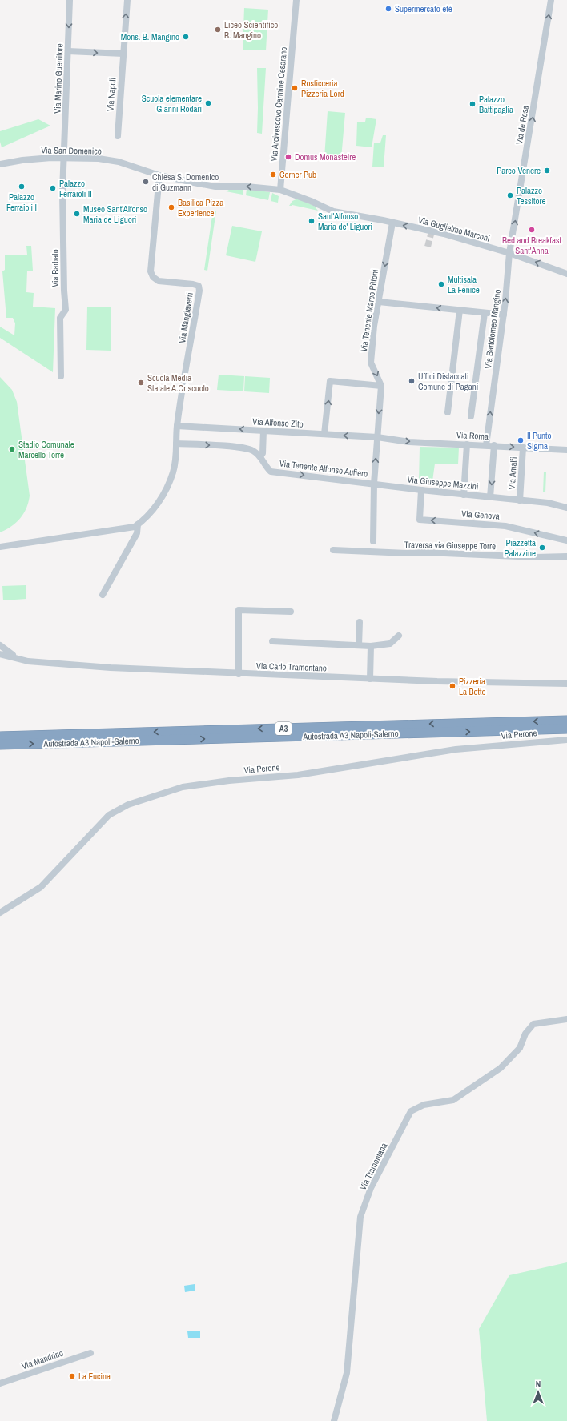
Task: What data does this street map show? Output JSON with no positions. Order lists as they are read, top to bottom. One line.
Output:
{"streets":{"highway":["A3","Autostrada A3 Napoli-Salerno"],"street":["Via Marino Guerritore","Via Napoli","Via Arcivescovo Carmine Cesarano","Via de Rosa","Via San Domenico","Via Guglielmo Marconi","Via Barbato","Via Tenente Marco Pittoni","Via Mangiaverri","Via Bartolomeo Mangino","Via Alfonso Zito","Via Roma","Via Tenente Alfonso Aufiero","Via Amalfi","Via Giuseppe Mazzini","Via Genova","Traversa via Giuseppe Torre","Via Carlo Tramontano","Via Perone","Via Tramontana","Via Mandrino"]},"crossings":[["Via Marino Guerritore","Via San Domenico"],["Via Marino Guerritore","Via Barbato"],["Via Arcivescovo Carmine Cesarano","Via San Domenico"],["Via Arcivescovo Carmine Cesarano","Via Guglielmo Marconi"],["Via de Rosa","Via Guglielmo Marconi"],["Via de Rosa","Via Bartolomeo Mangino"],["Via San Domenico","Via Guglielmo Marconi"],["Via San Domenico","Via Barbato"],["Via San Domenico","Via Mangiaverri"],["Via Guglielmo Marconi","Via Tenente Marco Pittoni"],["Via Guglielmo Marconi","Via Bartolomeo Mangino"],["Via Tenente Marco Pittoni","Via Alfonso Zito"],["Via Tenente Marco Pittoni","Via Roma"],["Via Tenente Marco Pittoni","Via Tenente Alfonso Aufiero"],["Via Tenente Marco Pittoni","Via Giuseppe Mazzini"],["Via Mangiaverri","Via Alfonso Zito"],["Via Bartolomeo Mangino","Via Roma"],["Via Alfonso Zito","Via Roma"],["Via Roma","Via Amalfi"],["Via Tenente Alfonso Aufiero","Via Giuseppe Mazzini"],["Via Amalfi","Via Giuseppe Mazzini"],["Via Giuseppe Mazzini","Via Genova"]],"one_way":["Via Napoli","Via de Rosa","Via San Domenico","Via Guglielmo Marconi","Via Roma","Via Tenente Alfonso Aufiero","Via Genova"],"places":["Supermercato eté","Liceo Scientifico B. Mangino","Mons. B. Mangino","Rosticceria Pizzeria Lord","Scuola elementare Gianni Rodari","Palazzo Battipaglia","Domus Monasteire","Parco Venere","Corner Pub","Chiesa S. Domenico di Guzmann","Palazzo Ferraioli I","Palazzo Ferraioli II","Palazzo Tessitore","Basilica Pizza Experience","Museo Sant'Alfonso Maria de Liguori","Sant'Alfonso Maria de' Liguori","Bed and Breakfast Sant'Anna","Multisala La Fenice","Uffici Distaccati Comune di Pagani","Scuola Media Statale A.Criscuolo","Il Punto Sigma","Stadio Comunale Marcello Torre","Piazzetta Palazzine","Pizzeria La Botte","La Fucina"],"north":"top"}
